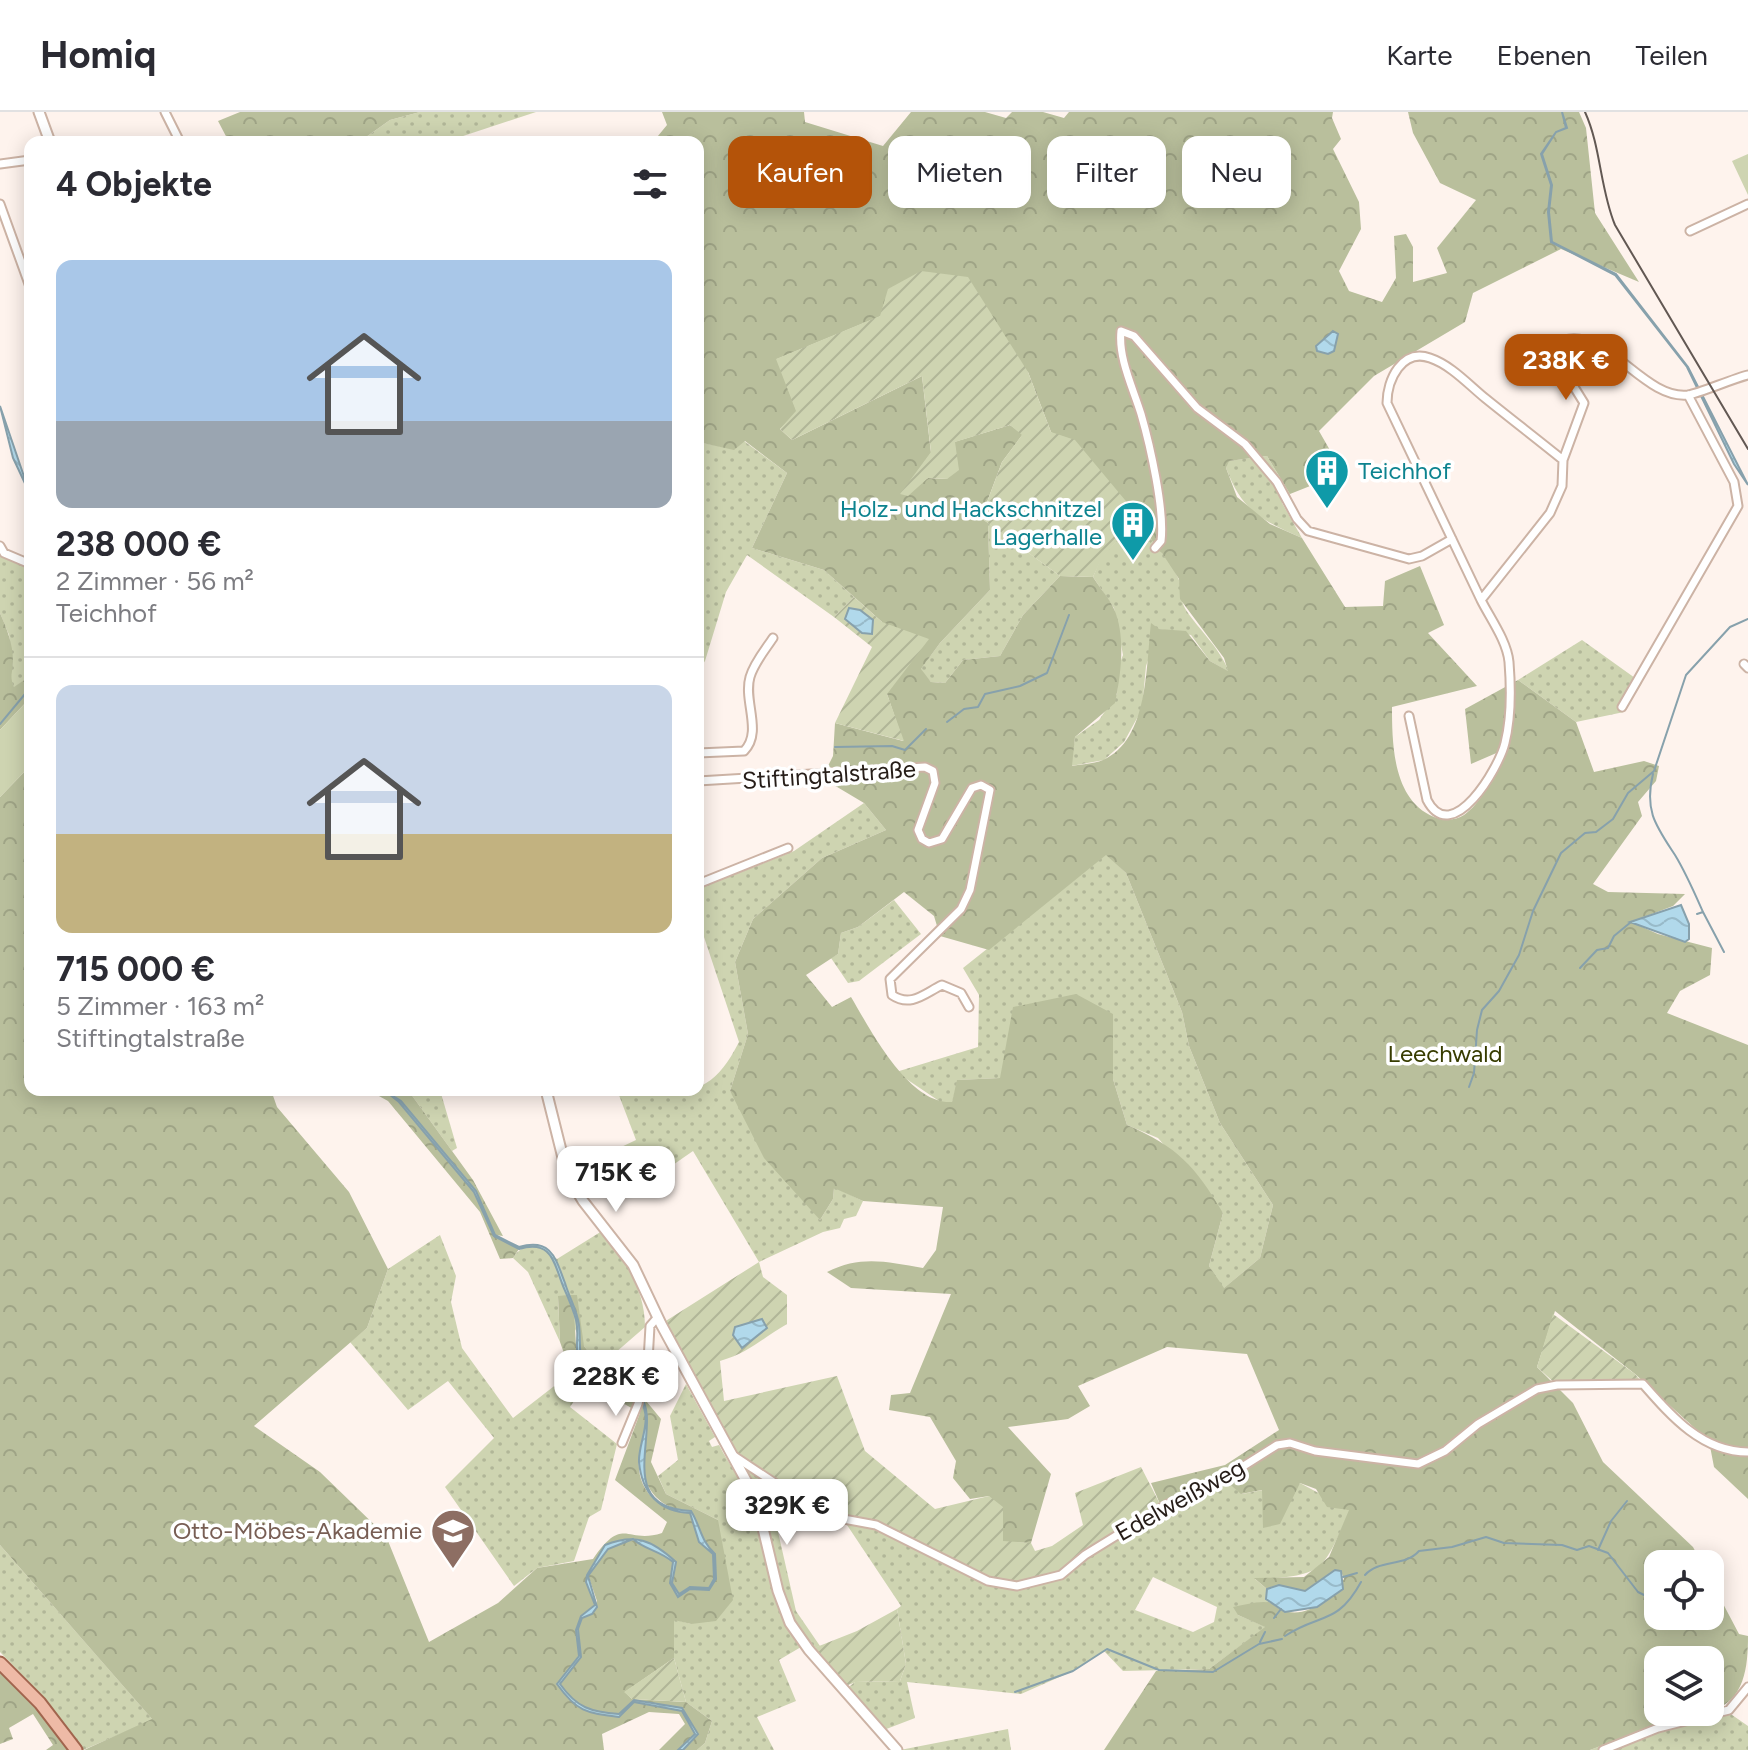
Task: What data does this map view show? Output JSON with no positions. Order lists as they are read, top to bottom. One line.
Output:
{"streets":{"street":["Stiftingtalstraße","Edelweißweg"]},"parks":["Leechwald"],"places":{"building":["Teichhof","Holz- und Hackschnitzel Lagerhalle"],"school or university":["Otto-Möbes-Akademie"]},"page":{"header":"Homiq","nav":["Karte","Ebenen","Teilen"],"chip":["Kaufen","Mieten","Filter","Neu"],"heading":"4 Objekte","list":[{"name":"238 000 €","note":"2 Zimmer · 56 m² · Teichhof"},{"name":"715 000 €","note":"5 Zimmer · 163 m² · Stiftingtalstraße"}],"price":["238K €","715K €","228K €","329K €"]}}
